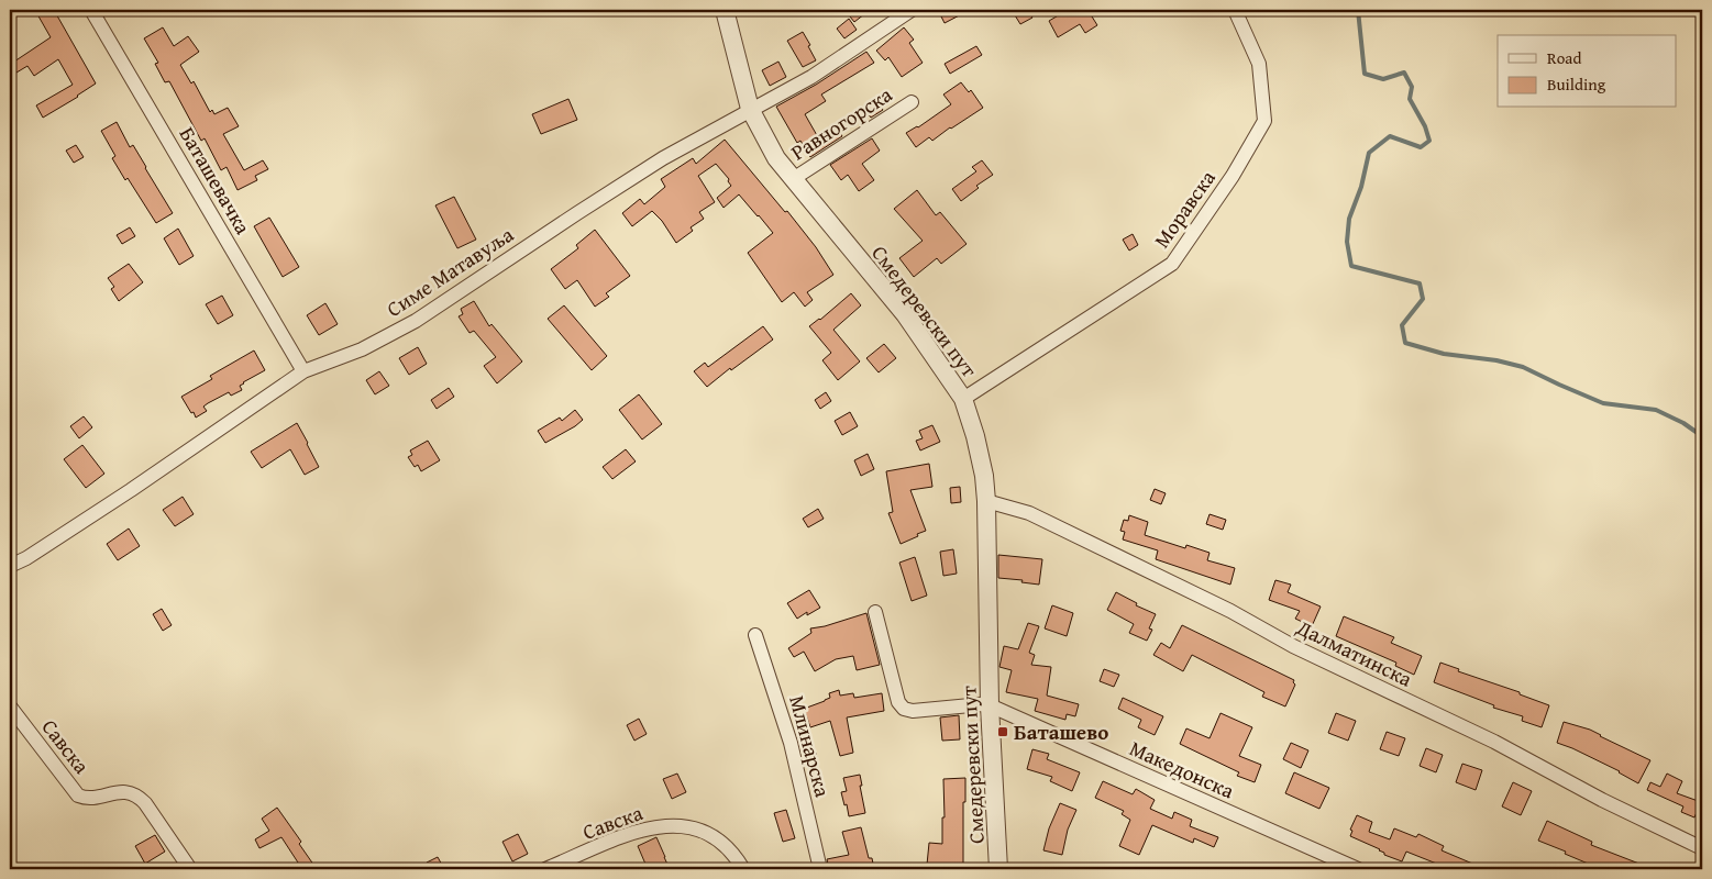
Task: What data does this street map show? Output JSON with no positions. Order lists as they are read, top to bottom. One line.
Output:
{"streets":{"street":["Равногорска","Баташевачка","Моравска","Симе Матавуља","Смедеревски пут","Далматинска","Савска","Млинарска","Македонска"]},"crossings":[["Равногорска","Смедеревски пут"],["Баташевачка","Симе Матавуља"],["Моравска","Смедеревски пут"],["Симе Матавуља","Смедеревски пут"],["Смедеревски пут","Далматинска"],["Смедеревски пут","Македонска"]],"places":{"transit":["Баташево"]},"legend":["Road","Building"]}
